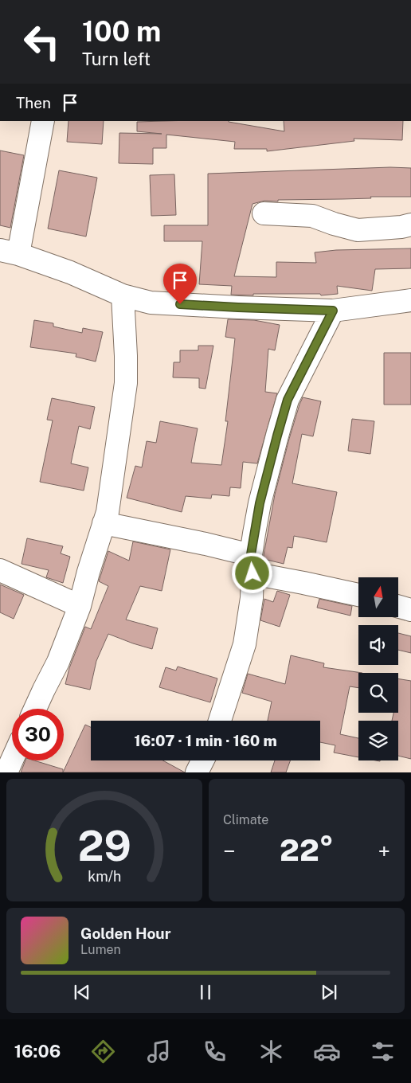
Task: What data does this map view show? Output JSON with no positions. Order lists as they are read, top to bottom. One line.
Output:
{"north":"top","page":{"turn":["100 m","Turn left"],"then":"Then","limit":"30","trip":"16:07 · 1 min · 160 m","tile":"Climate","heat":["−","22°","+"],"song":["Golden Hour","Lumen"],"tabs":"16:06","gauge":["29","km/h"]}}
